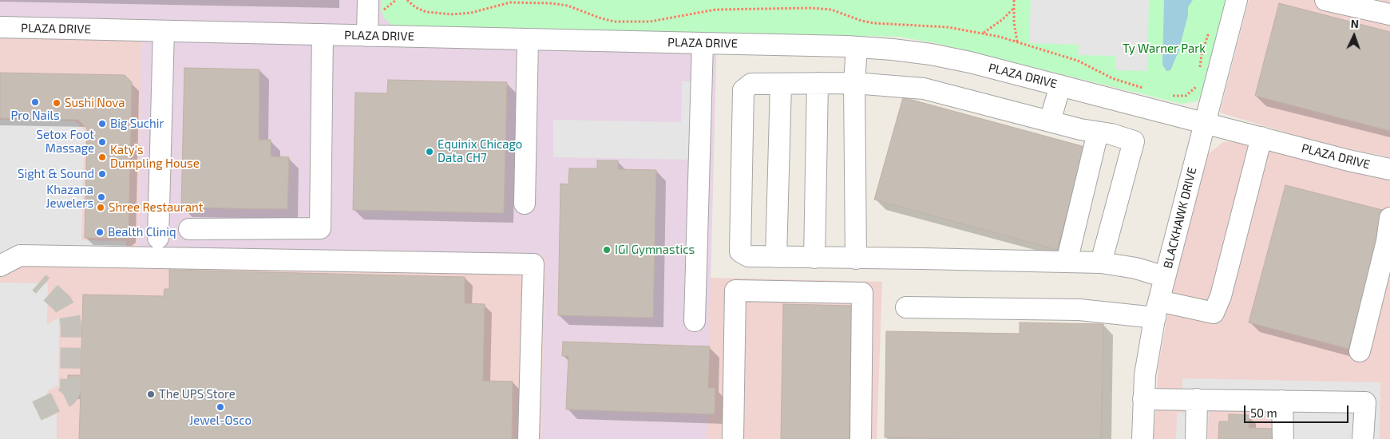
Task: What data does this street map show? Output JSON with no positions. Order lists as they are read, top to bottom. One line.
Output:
{"streets":{"street":["PLAZA DRIVE","BLACKHAWK DRIVE"]},"crossings":[["PLAZA DRIVE","BLACKHAWK DRIVE"]],"parks":["Ty Warner Park"],"places":["Pro Nails","Sushi Nova","Big Suchir","Setox Foot Massage","Equinix Chicago Data CH7","Katy's Dumpling House","Sight & Sound","Khazana Jewelers","Shree Restaurant","Bealth Cliniq","IGI Gymnastics","The UPS Store","Jewel-Osco"],"scale_bar":"50 m","north":"top"}
